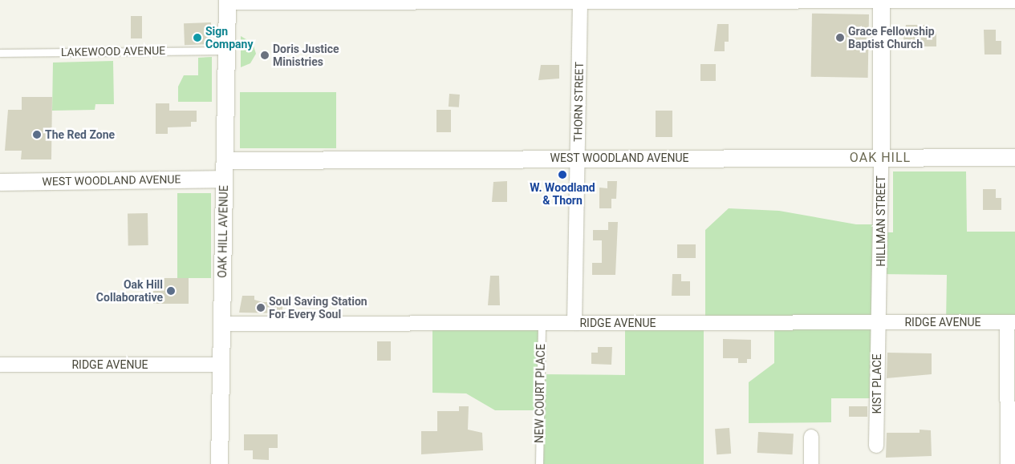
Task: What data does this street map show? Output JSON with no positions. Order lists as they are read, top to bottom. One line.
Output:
{"streets":{"street":["THORN STREET","WEST WOODLAND AVENUE","HILLMAN STREET","OAK HILL AVENUE","RIDGE AVENUE","KIST PLACE"],"lane":["LAKEWOOD AVENUE","NEW COURT PLACE"]},"crossings":[["LAKEWOOD AVENUE","OAK HILL AVENUE"],["THORN STREET","WEST WOODLAND AVENUE"],["THORN STREET","RIDGE AVENUE"],["WEST WOODLAND AVENUE","HILLMAN STREET"],["WEST WOODLAND AVENUE","OAK HILL AVENUE"],["HILLMAN STREET","RIDGE AVENUE"],["HILLMAN STREET","KIST PLACE"],["OAK HILL AVENUE","RIDGE AVENUE"],["RIDGE AVENUE","KIST PLACE"],["RIDGE AVENUE","NEW COURT PLACE"]],"districts":["OAK HILL"],"places":["Sign Company","Grace Fellowship Baptist Church","Doris Justice Ministries","The Red Zone","W. Woodland & Thorn","Oak Hill Collaborative","Soul Saving Station For Every Soul"]}
